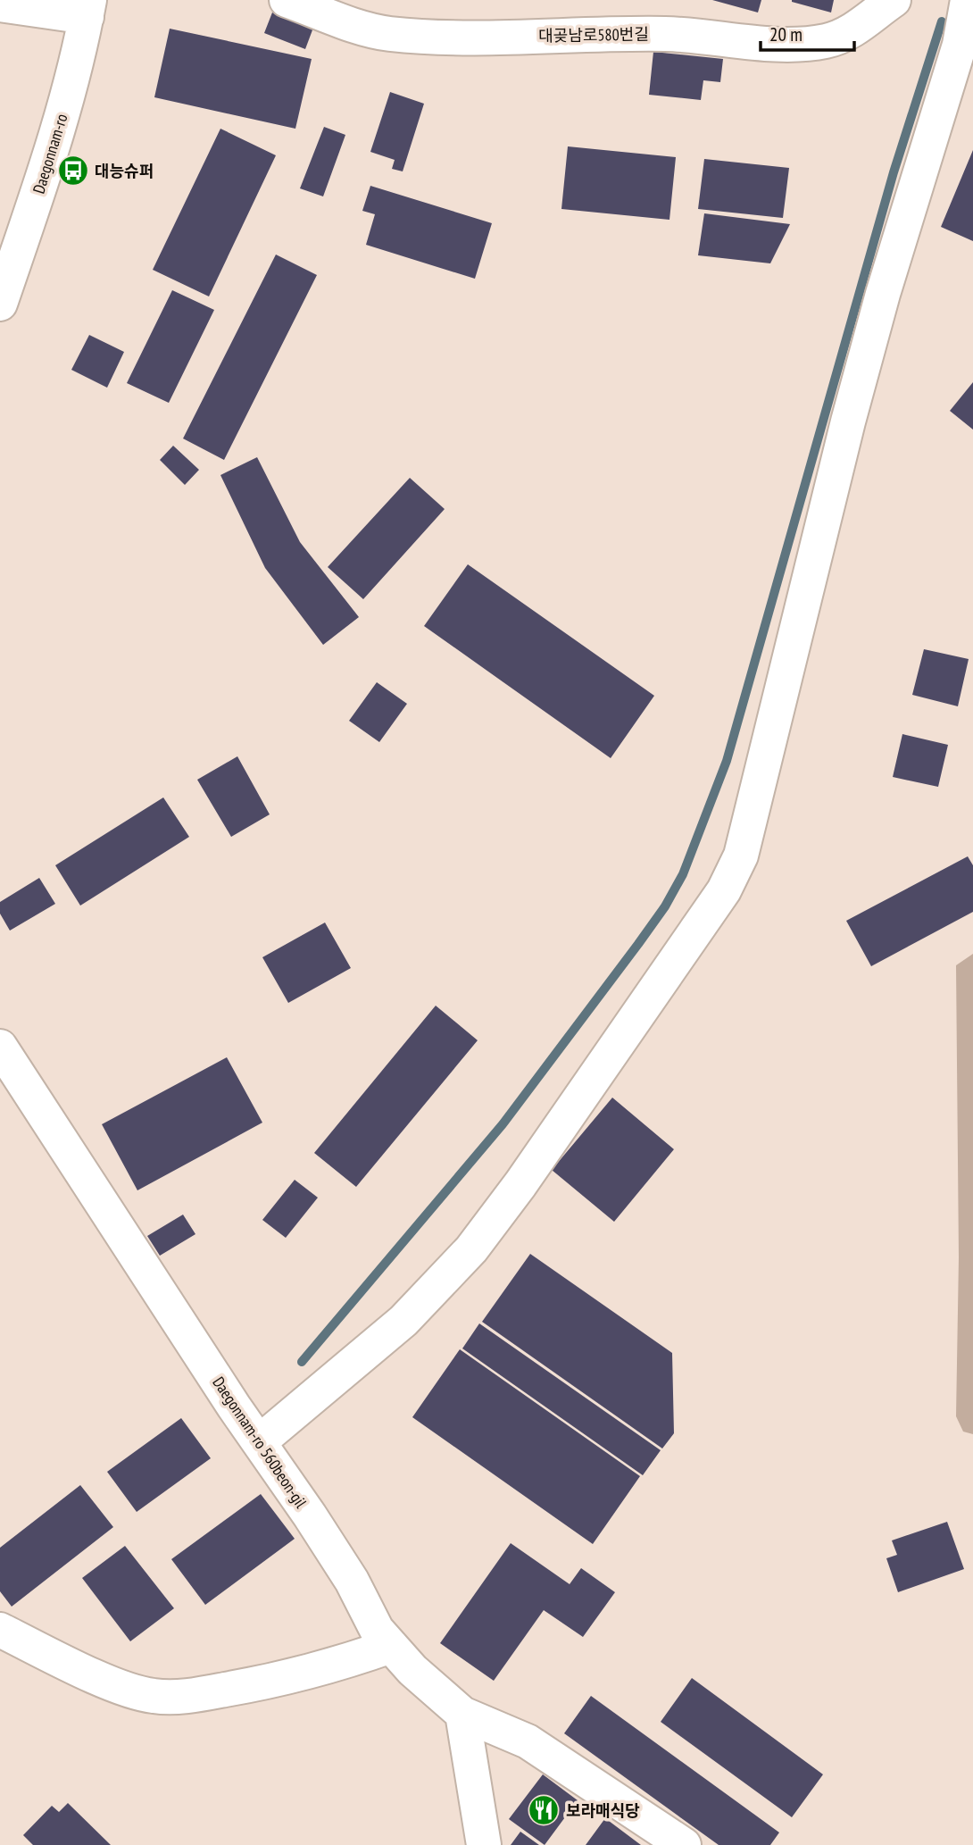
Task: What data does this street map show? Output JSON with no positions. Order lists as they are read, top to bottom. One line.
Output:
{"streets":{"street":["대곶남로580번길","Daegonnam-ro","Daegonnam-ro 560beon-gil"]},"places":{"bus stop":["대능슈퍼"],"restaurant":["보라매식당"]},"scale_bar":"20 m"}
